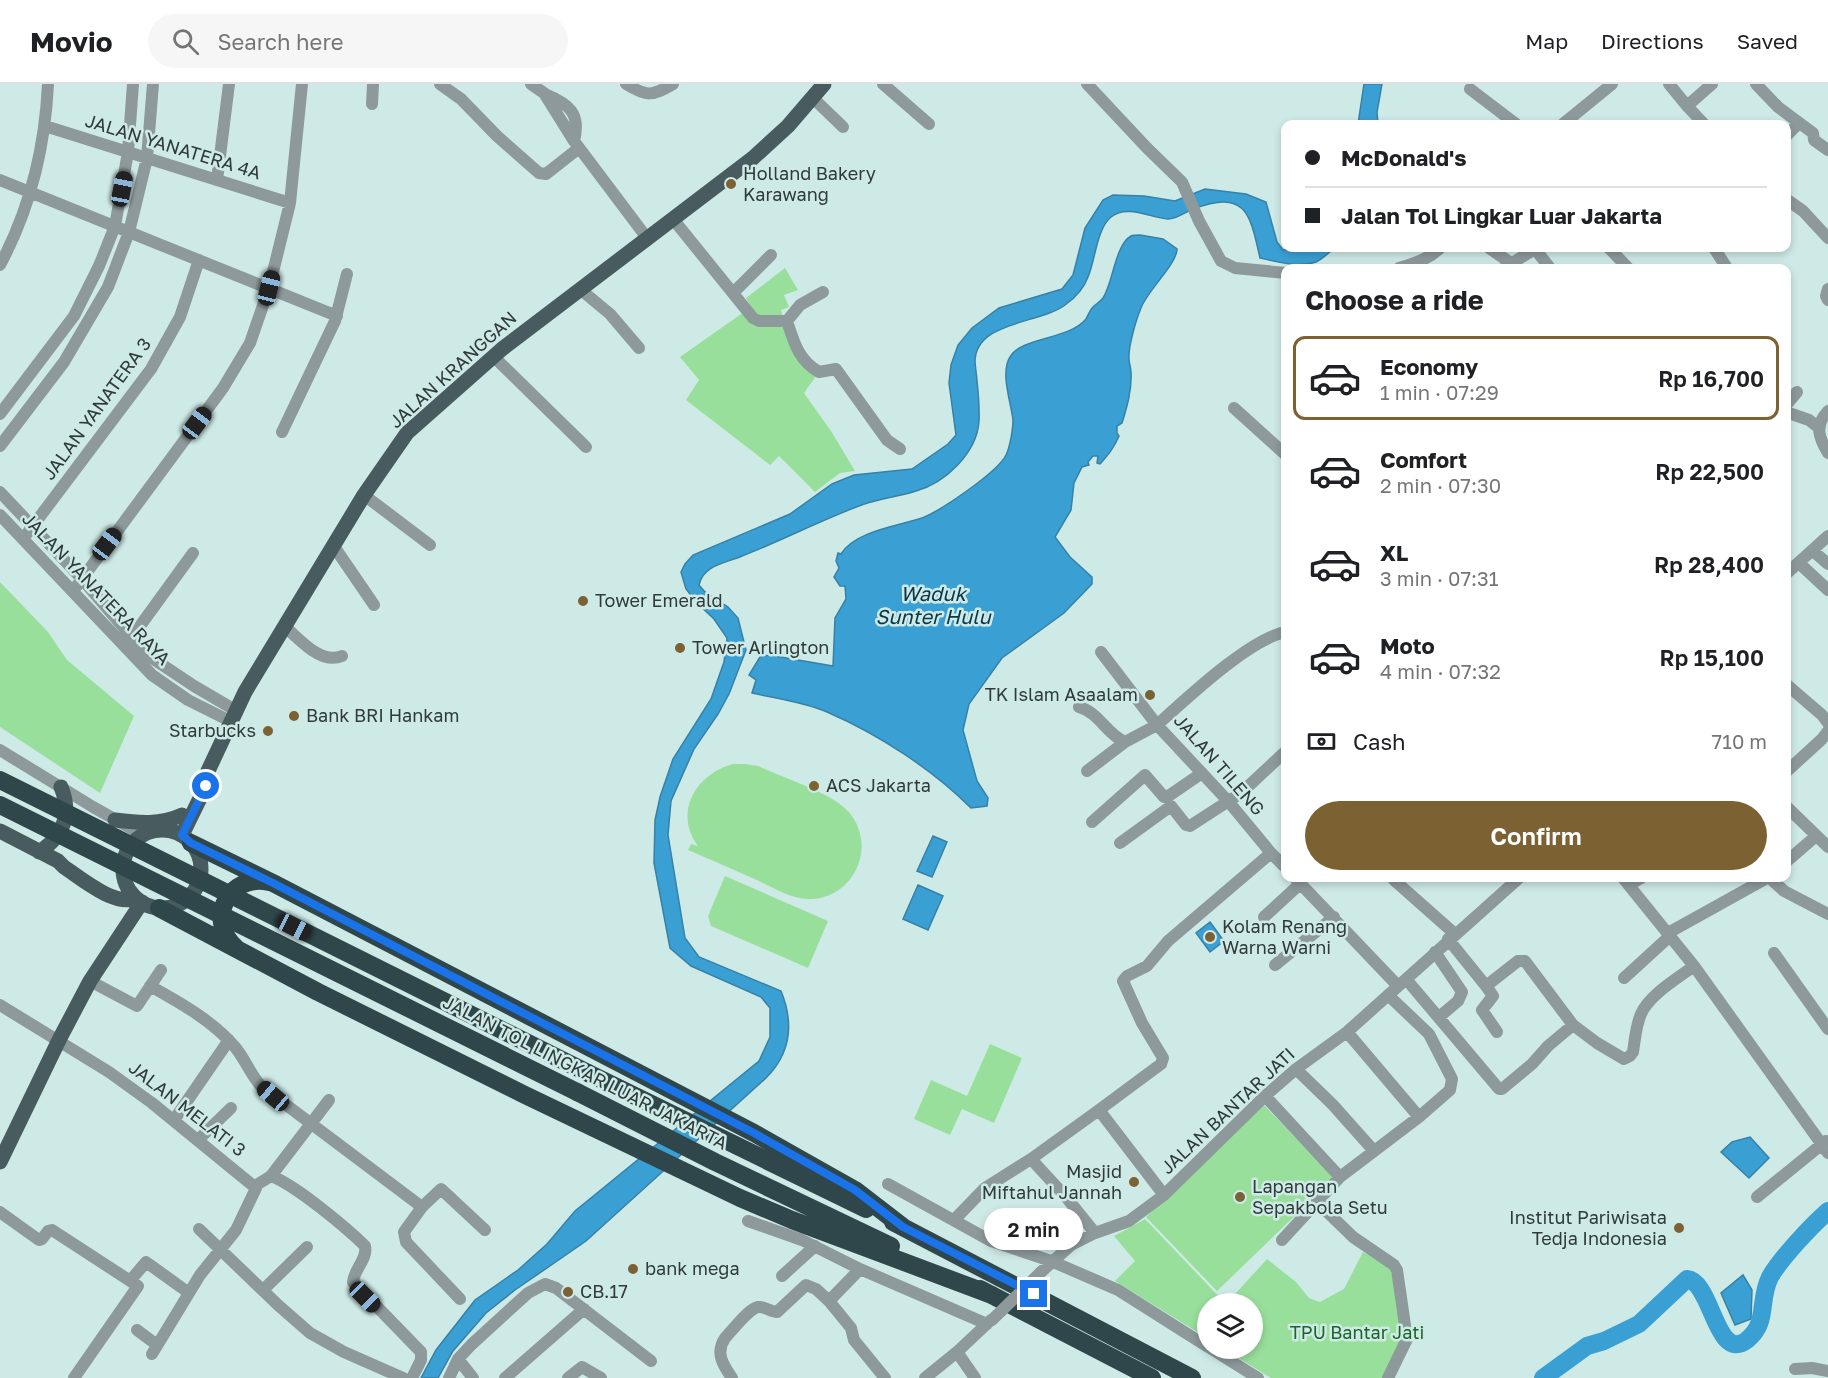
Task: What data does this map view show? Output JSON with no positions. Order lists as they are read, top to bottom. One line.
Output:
{"streets":{"highway":["JALAN TOL LINGKAR LUAR JAKARTA"],"main road":["JALAN KRANGGAN"],"street":["JALAN YANATERA 4A","JALAN YANATERA 3","JALAN YANATERA RAYA","JALAN TILENG","JALAN MELATI 3","JALAN BANTAR JATI"]},"crossings":[["JALAN KRANGGAN","JALAN YANATERA RAYA"],["JALAN YANATERA 3","JALAN YANATERA RAYA"]],"water":["Waduk Sunter Hulu"],"parks":["TPU Bantar Jati"],"places":["Holland Bakery Karawang","Tower Emerald","Tower Arlington","TK Islam Asaalam","Bank BRI Hankam","Starbucks","ACS Jakarta","Kolam Renang Warna Warni","Masjid Miftahul Jannah","Lapangan Sepakbola Setu","Institut Pariwisata Tedja Indonesia","bank mega","CB.17"],"page":{"header":"Movio","search":"Search here","nav":["Map","Directions","Saved"],"banner":["McDonald's","Jalan Tol Lingkar Luar Jakarta"],"heading":"Choose a ride","list":[{"name":"Economy","note":"1 min · 07:29","value":"Rp 16,700"},{"name":"Comfort","note":"2 min · 07:30","value":"Rp 22,500"},{"name":"XL","note":"3 min · 07:31","value":"Rp 28,400"},{"name":"Moto","note":"4 min · 07:32","value":"Rp 15,100"}],"pay":["Cash","710 m"],"buttons":"Confirm","bubble":"2 min"}}
